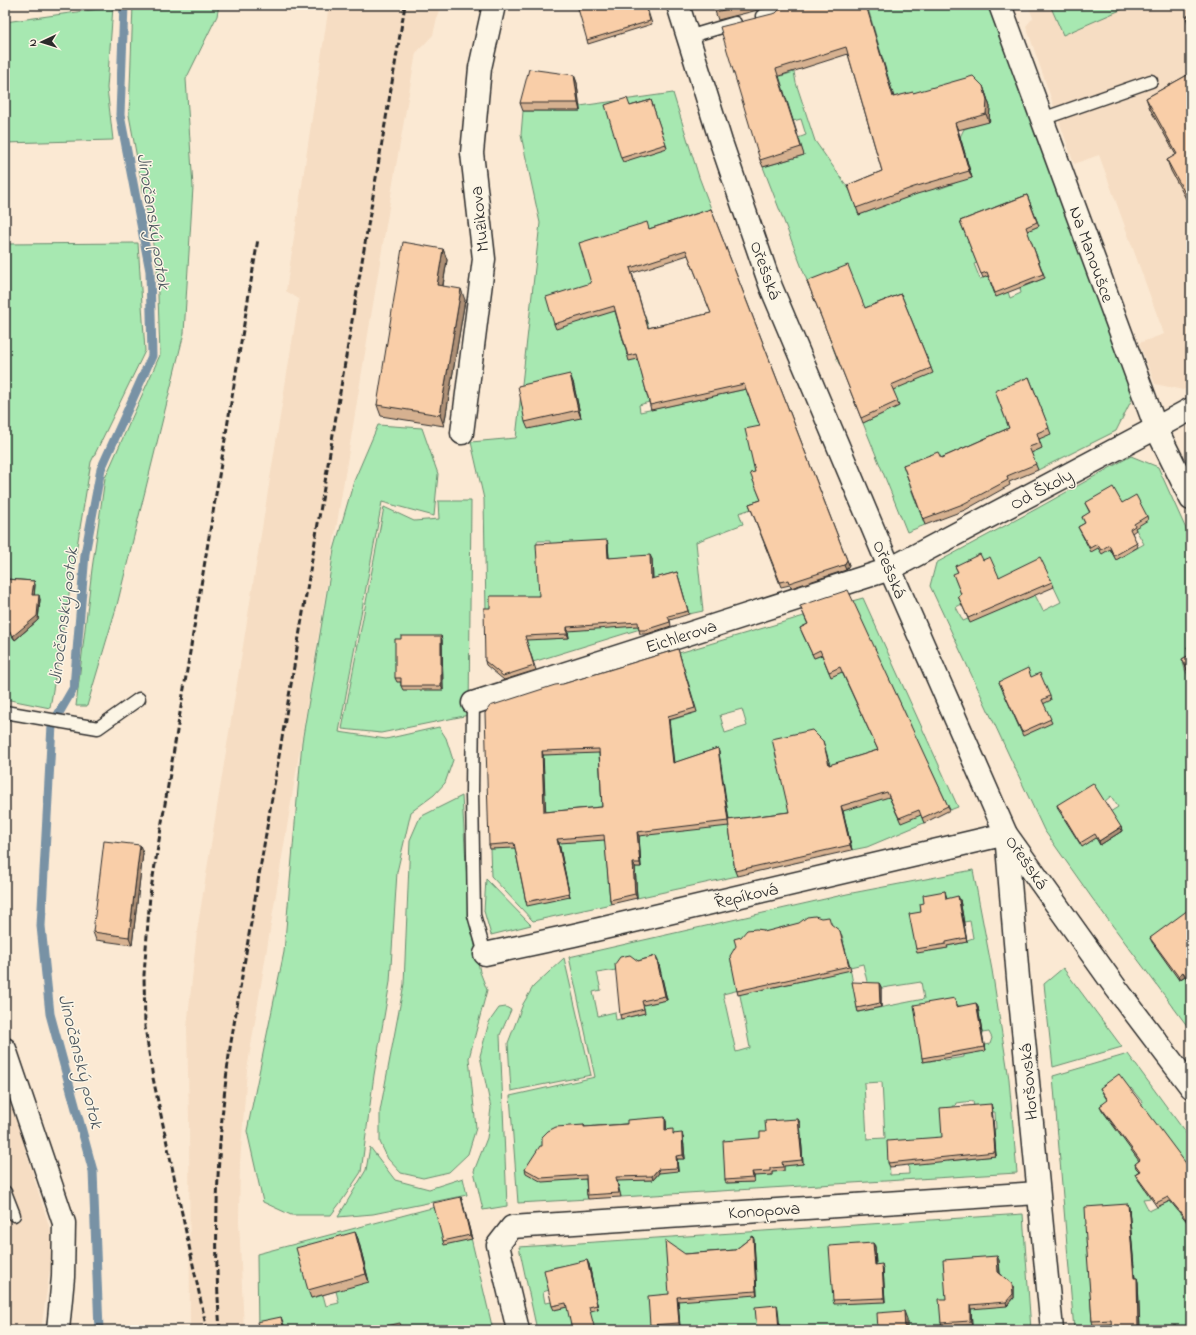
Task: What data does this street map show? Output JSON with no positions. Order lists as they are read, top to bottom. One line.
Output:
{"streets":{"street":["Muzikova","Na Manoušce","Ořešská","Od Školy","Eichlerova","Řepíková","Horšovská","Konopova"]},"crossings":[["Na Manoušce","Od Školy"],["Ořešská","Od Školy"],["Ořešská","Eichlerova"],["Ořešská","Řepíková"],["Ořešská","Horšovská"],["Od Školy","Eichlerova"],["Řepíková","Horšovská"],["Horšovská","Konopova"]],"water":["Jinočanský potok"],"north":"left"}
